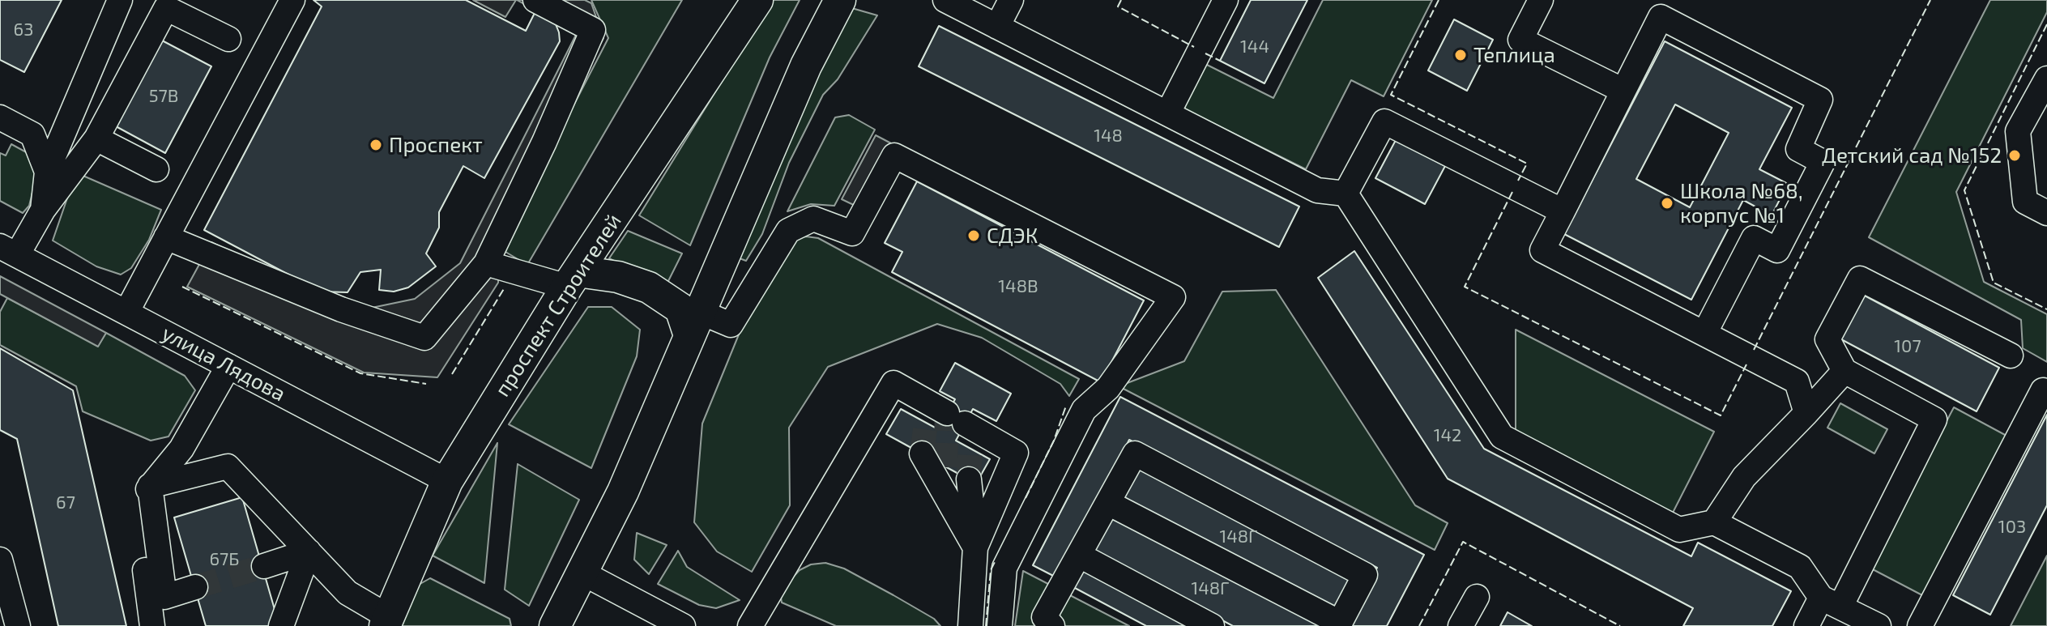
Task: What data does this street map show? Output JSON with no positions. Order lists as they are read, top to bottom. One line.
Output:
{"streets":{"main road":["проспект Строителей"],"street":["улица Лядова"]},"crossings":[["проспект Строителей","улица Лядова"]],"places":["Теплица","Проспект","Детский сад №152","Школа №68, корпус №1","СДЭК"],"house_numbers":["63","144","57В","148","148В","107","142","67","103","148Г","67Б","148Г"]}
